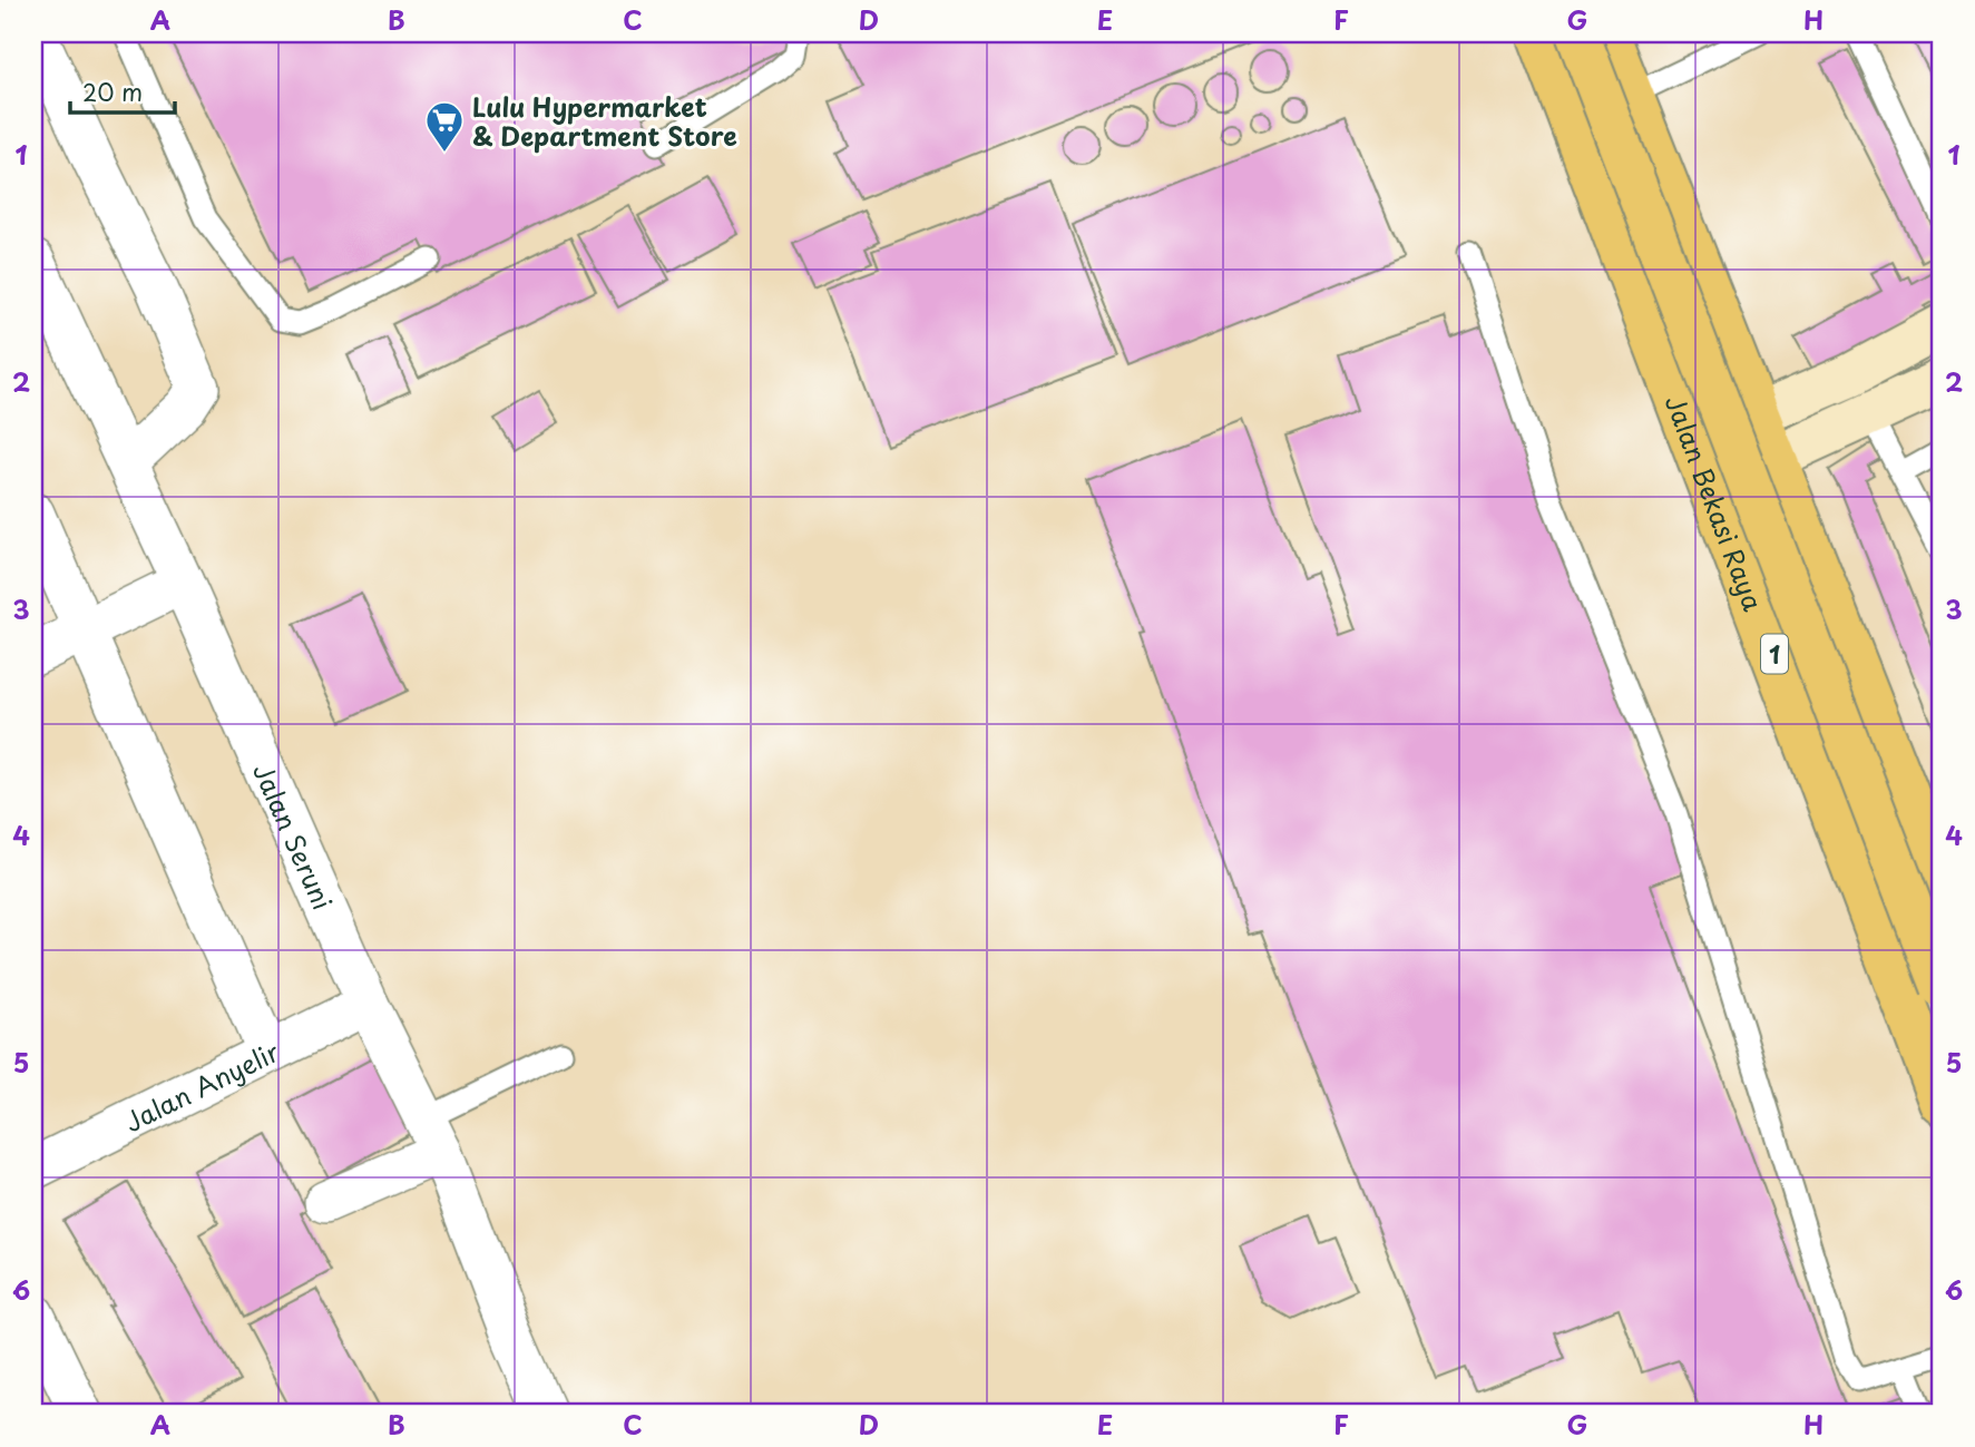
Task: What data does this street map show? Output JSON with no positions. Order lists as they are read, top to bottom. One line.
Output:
{"streets":{"highway":["Jalan Bekasi Raya","1"],"street":["Jalan Seruni","Jalan Anyelir"]},"crossings":[["Jalan Seruni","Jalan Anyelir"]],"places":{"supermarket":["Lulu Hypermarket & Department Store"]},"scale_bar":"20 m","grid":{"columns":["A","B","C","D","E","F","G","H"],"rows":["1","2","3","4","5","6"]}}
